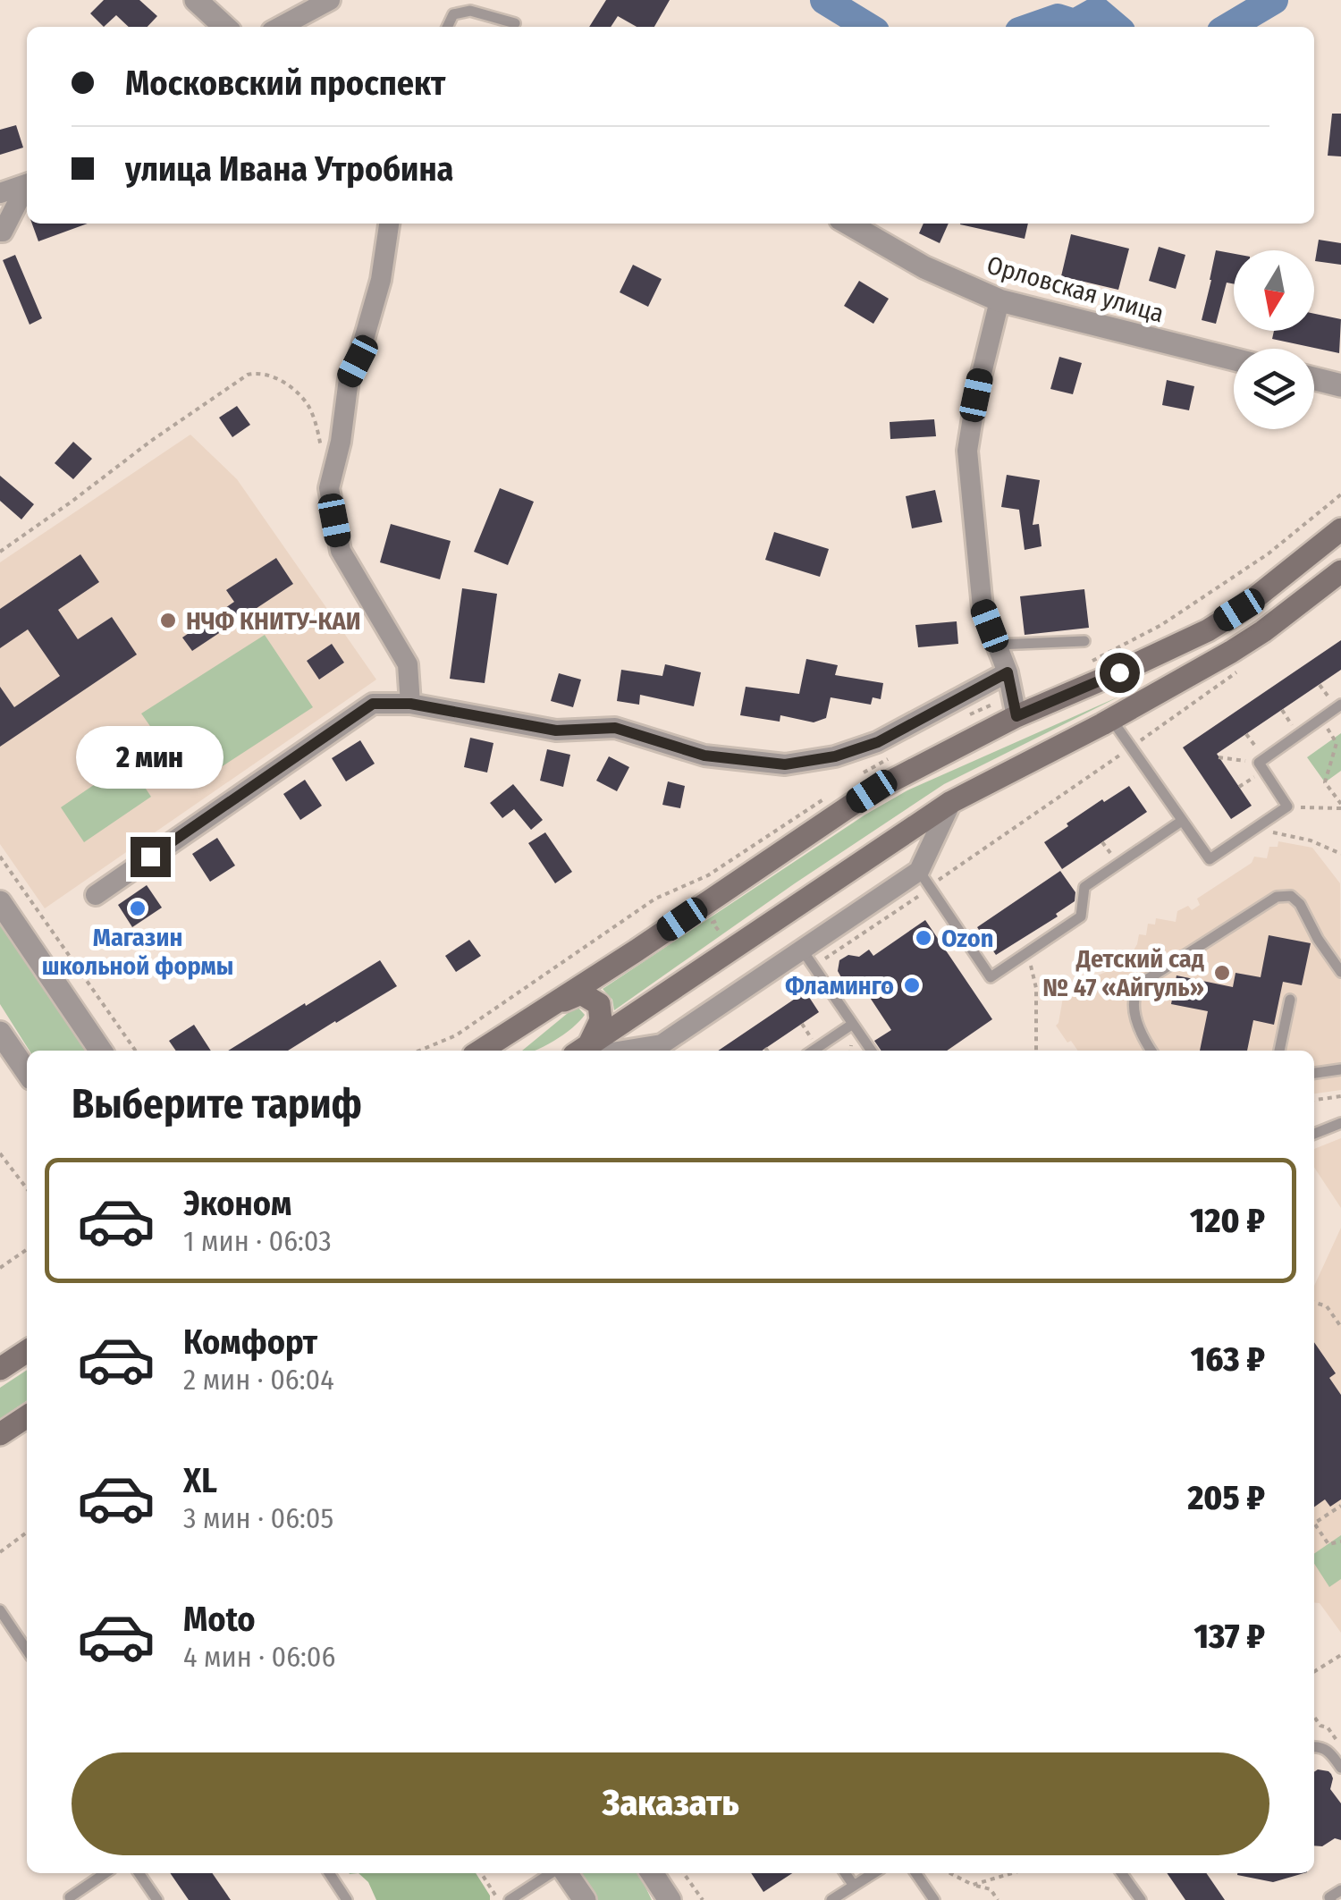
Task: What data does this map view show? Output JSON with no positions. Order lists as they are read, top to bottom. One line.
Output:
{"streets":{"street":["Орловская улица"]},"places":["НЧФ КНИТУ-КАИ","Магазин школьной формы","Ozon","Детский сад № 47 «Айгуль»","Фламинго"],"north":"bottom","page":{"banner":["Московский проспект","улица Ивана Утробина"],"bubble":"2 мин","heading":"Выберите тариф","list":[{"name":"Эконом","note":"1 мин · 06:03","value":"120 ₽"},{"name":"Комфорт","note":"2 мин · 06:04","value":"163 ₽"},{"name":"XL","note":"3 мин · 06:05","value":"205 ₽"},{"name":"Moto","note":"4 мин · 06:06","value":"137 ₽"}],"buttons":"Заказать"}}
